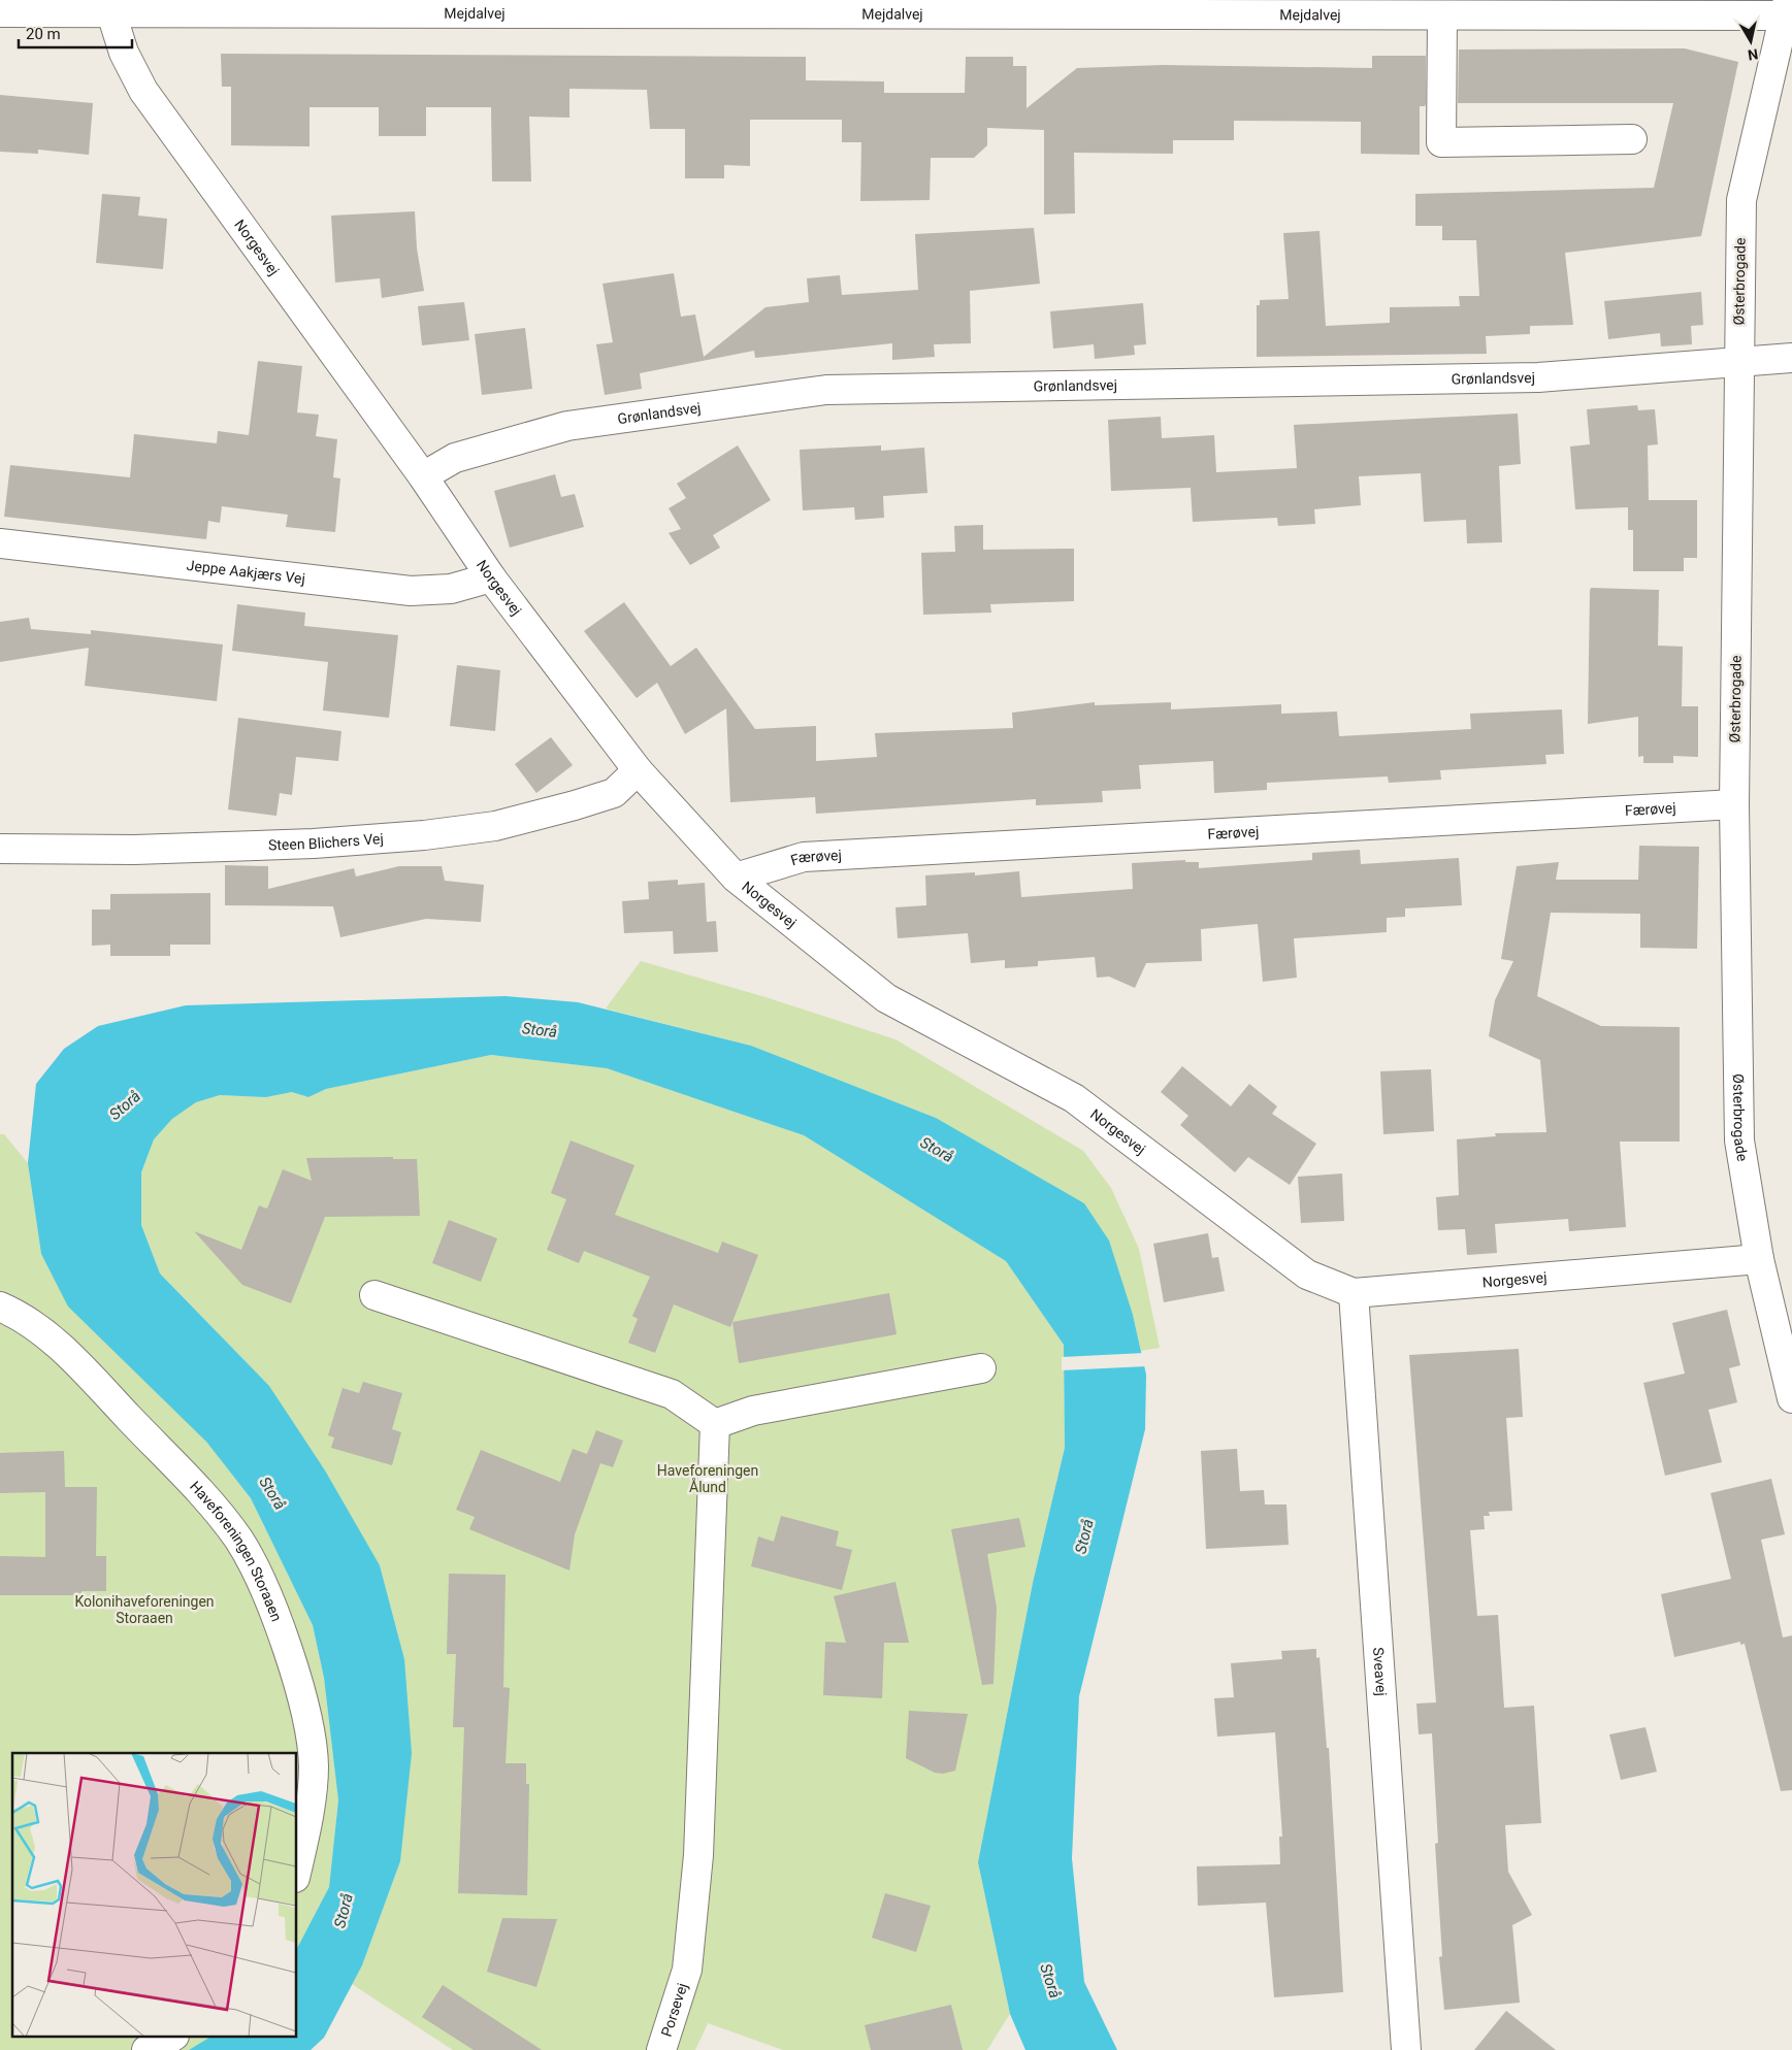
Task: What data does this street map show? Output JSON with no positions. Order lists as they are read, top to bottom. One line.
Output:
{"streets":{"street":["Mejdalvej","Norgesvej","Østerbrogade","Grønlandsvej","Jeppe Aakjærs Vej","Færøvej","Steen Blichers Vej","Haveforeningen Storaaen","Sveavej","Porsevej"]},"crossings":[["Mejdalvej","Norgesvej"],["Mejdalvej","Østerbrogade"],["Norgesvej","Østerbrogade"],["Norgesvej","Grønlandsvej"],["Norgesvej","Jeppe Aakjærs Vej"],["Norgesvej","Færøvej"],["Norgesvej","Steen Blichers Vej"],["Norgesvej","Sveavej"],["Østerbrogade","Grønlandsvej"],["Østerbrogade","Færøvej"]],"water":["Storå"],"parks":["Haveforeningen Ålund","Kolonihaveforeningen Storaaen"],"scale_bar":"20 m","north":"bottom"}
